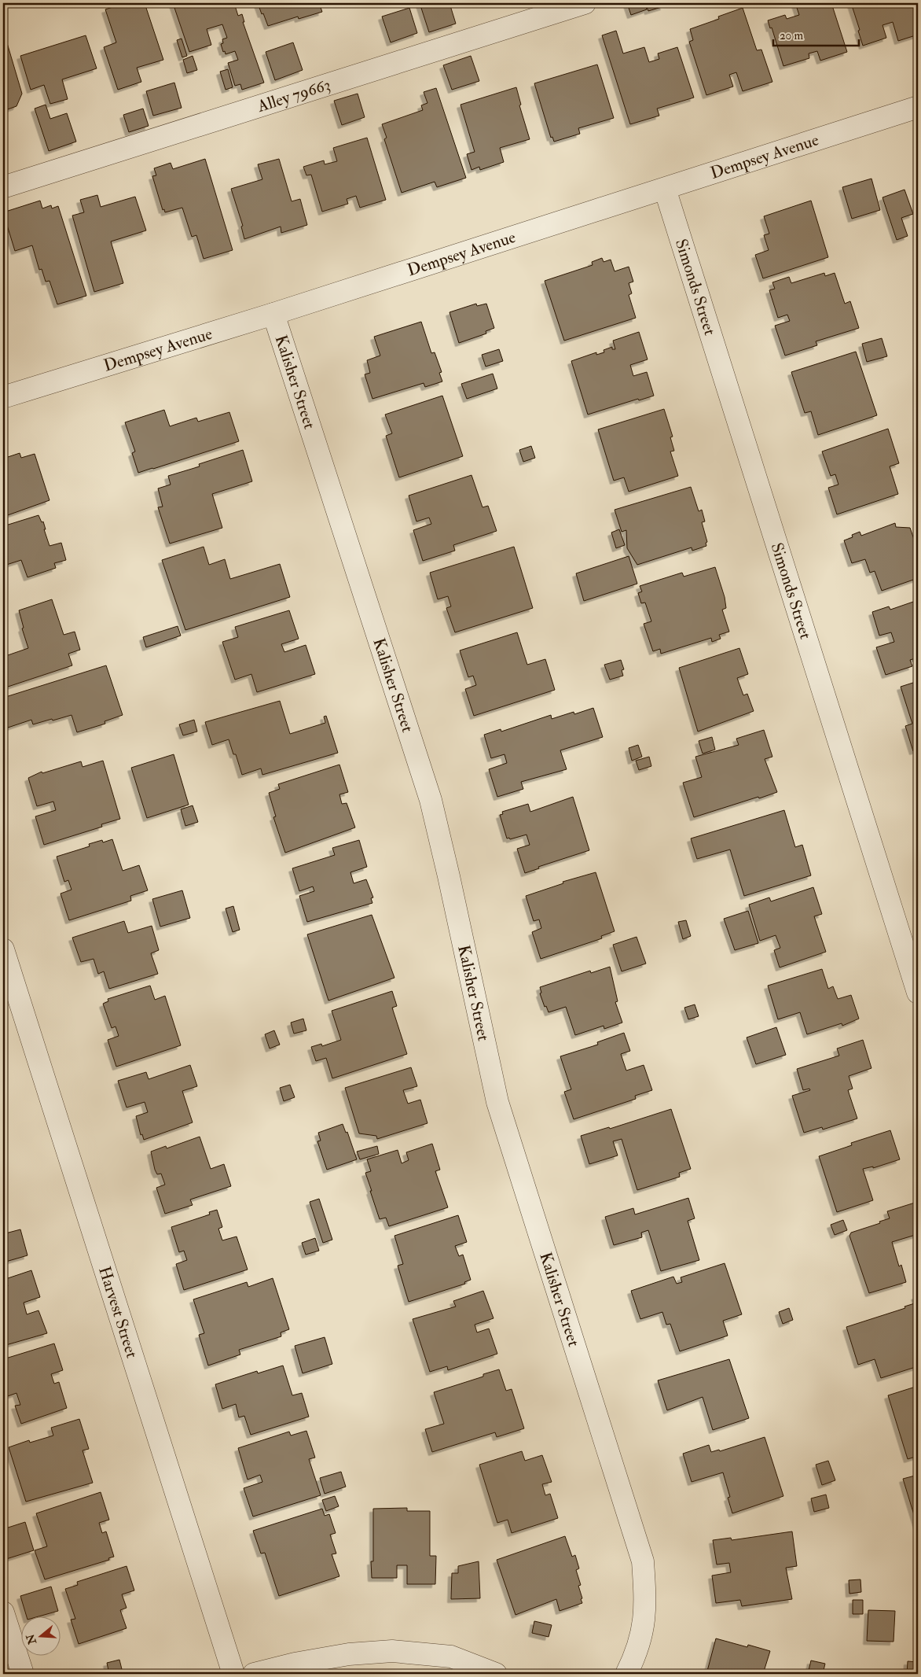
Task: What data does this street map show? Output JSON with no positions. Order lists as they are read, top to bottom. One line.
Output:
{"streets":{"street":["Alley 79663","Dempsey Avenue","Simonds Street","Kalisher Street","Harvest Street"]},"crossings":[["Dempsey Avenue","Simonds Street"],["Dempsey Avenue","Kalisher Street"]],"scale_bar":"20 m","north":"left"}
